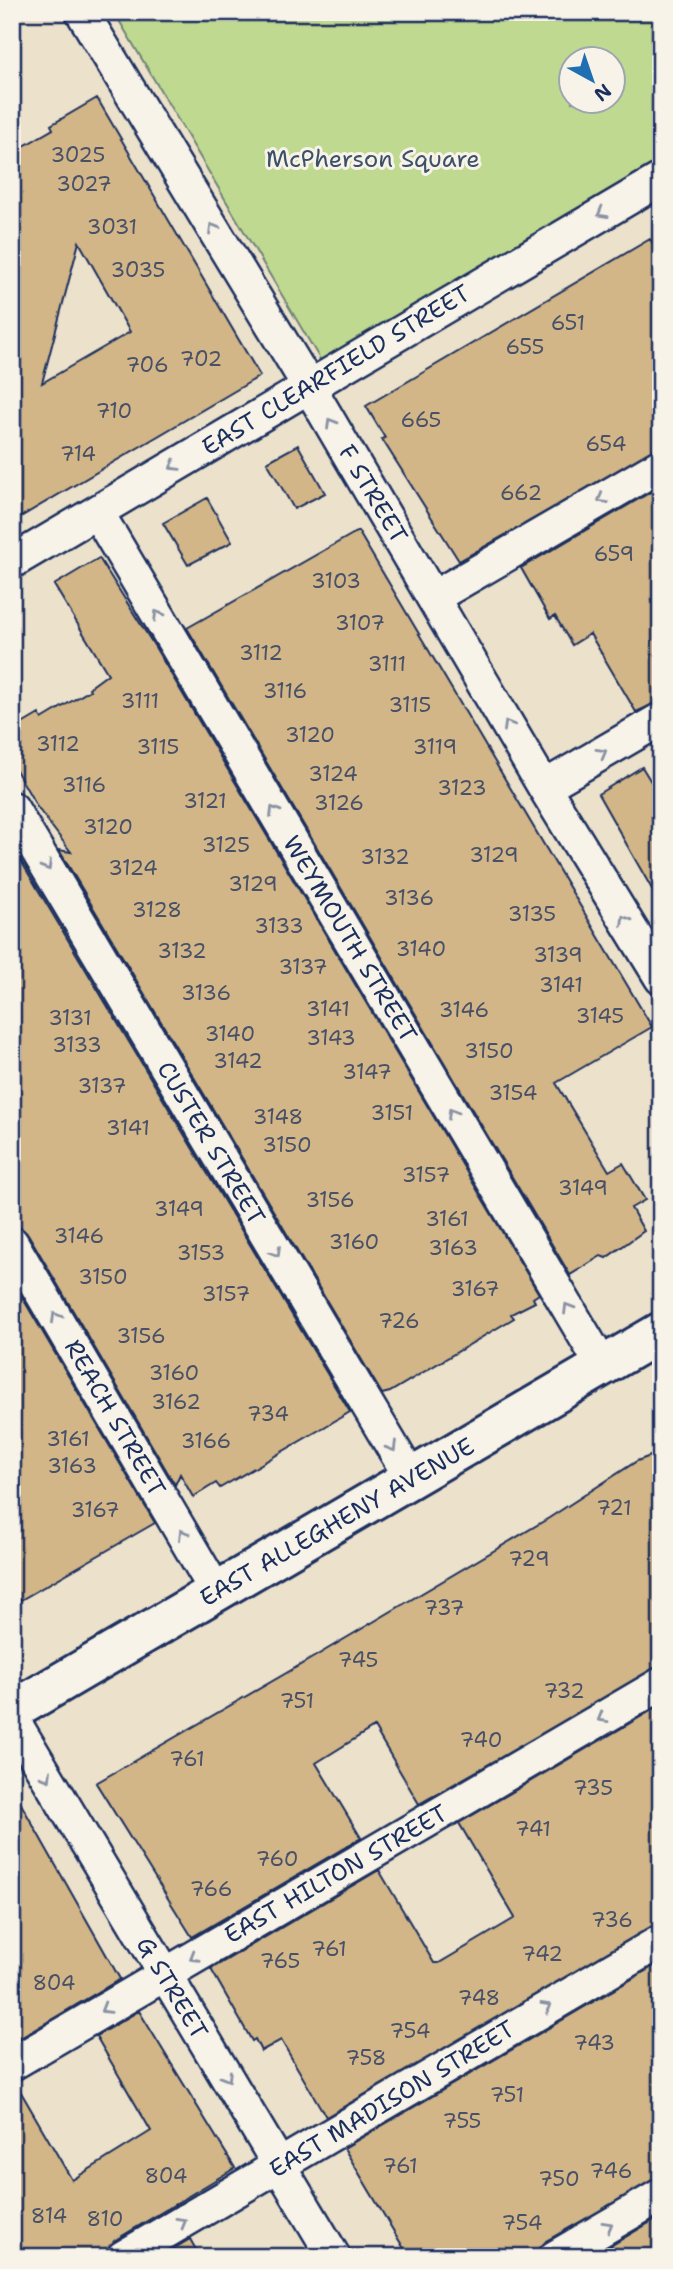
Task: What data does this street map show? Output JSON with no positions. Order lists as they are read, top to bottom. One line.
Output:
{"streets":{"main road":["EAST ALLEGHENY AVENUE"],"street":["EAST CLEARFIELD STREET","F STREET","WEYMOUTH STREET","CUSTER STREET","REACH STREET","EAST HILTON STREET","G STREET","EAST MADISON STREET"]},"crossings":[["EAST CLEARFIELD STREET","F STREET"],["EAST CLEARFIELD STREET","WEYMOUTH STREET"],["WEYMOUTH STREET","EAST ALLEGHENY AVENUE"],["CUSTER STREET","EAST ALLEGHENY AVENUE"],["REACH STREET","EAST ALLEGHENY AVENUE"],["EAST HILTON STREET","G STREET"],["G STREET","EAST MADISON STREET"]],"one_way":["F STREET","WEYMOUTH STREET","CUSTER STREET","REACH STREET","EAST HILTON STREET","G STREET","EAST MADISON STREET"],"parks":["McPherson Square"],"house_numbers":["3025","3027","3031","3035","651","655","702","706","710","665","654","714","662","659","3103","3107","3112","3111","3116","3111","3115","3120","3112","3115","3119","3124","3116","3123","3121","3126","3120","3125","3129","3132","3124","3129","3136","3128","3135","3133","3140","3132","3139","3137","3141","3136","3141","3146","3145","3131","3140","3143","3133","3150","3142","3147","3137","3154","3151","3148","3141","3150","3157","3149","3156","3149","3161","3146","3160","3163","3153","3150","3167","3157","726","3156","3160","3162","734","3161","3166","3163","721","3167","729","737","745","732","751","740","761","735","741","760","766","736","761","742","765","804","748","754","743","758","751","755","761","746","804","750","814","810","754"],"north":"bottom right"}
